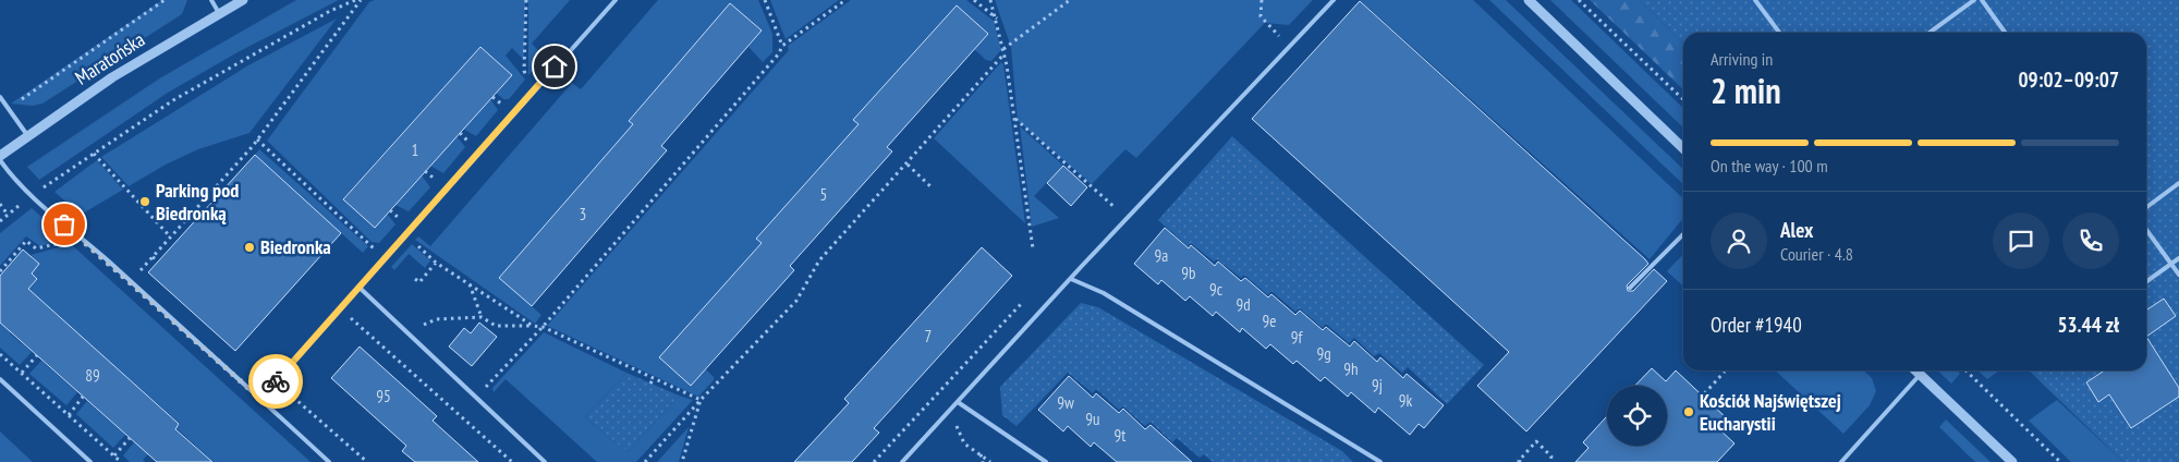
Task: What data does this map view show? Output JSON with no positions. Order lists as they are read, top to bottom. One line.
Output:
{"streets":{"street":["Maratońska"]},"places":["Parking pod Biedronką","Biedronka","Kościół Najświętszej Eucharystii"],"house_numbers":["1","5","3","9a","9b","9c","9d","9e","7","9f","9g","9h","89","9j","95","9k","9w","9u","9t"],"page":{"heading":["2 min","Arriving in","09:02–09:07"],"panel":["Alex","Courier · 4.8","Order #1940","53.44 zł"],"bar":"On the way · 100 m"}}
